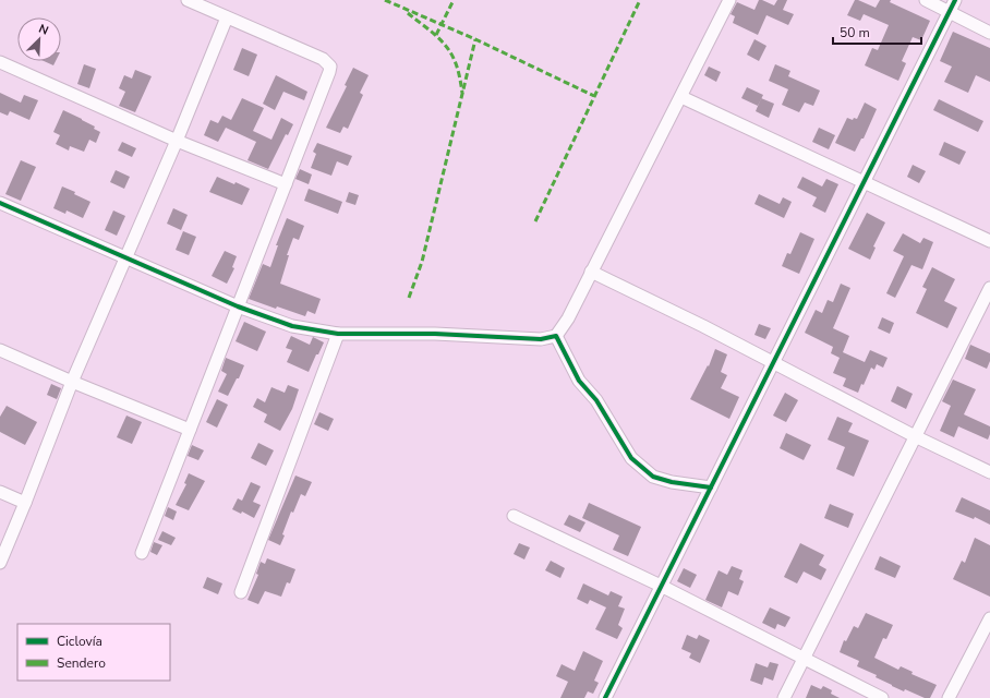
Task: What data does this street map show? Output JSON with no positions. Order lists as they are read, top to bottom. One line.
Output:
{"legend":["Ciclovía","Sendero"],"scale_bar":"50 m","north":"top right"}
